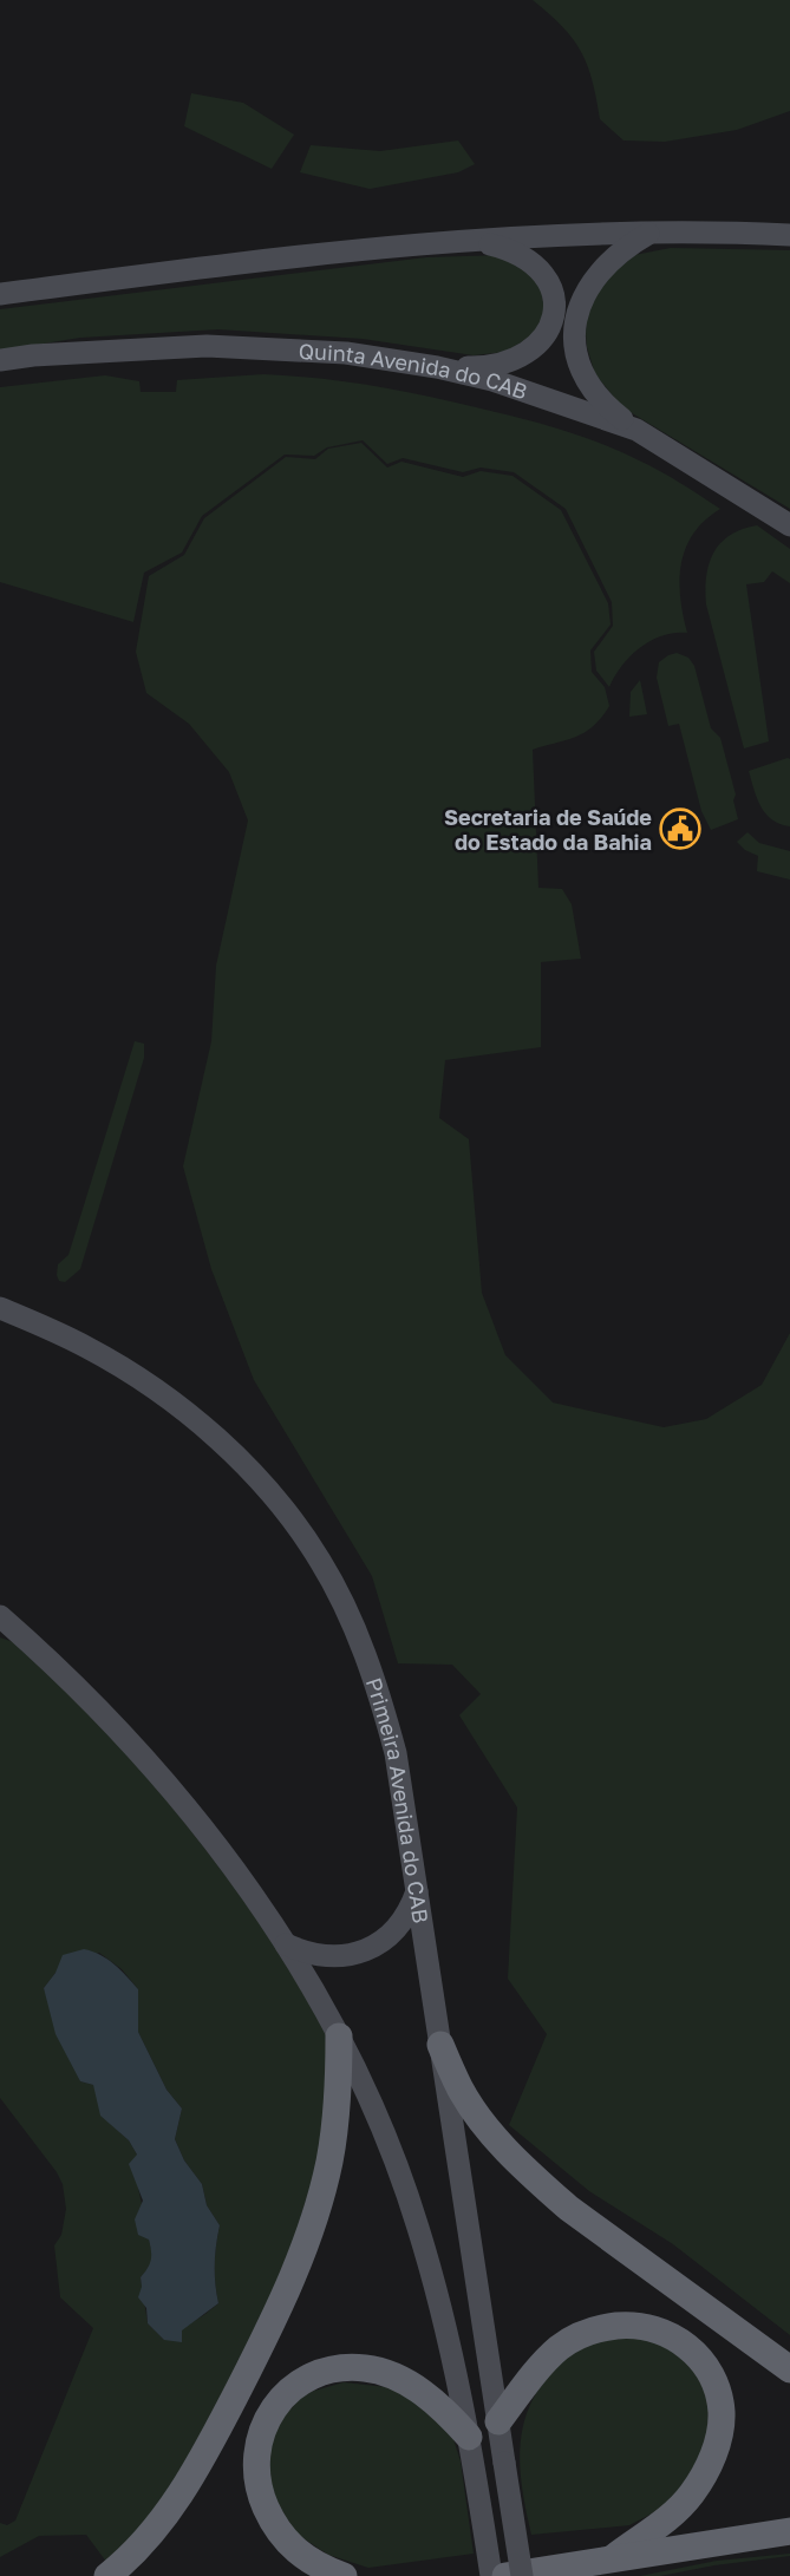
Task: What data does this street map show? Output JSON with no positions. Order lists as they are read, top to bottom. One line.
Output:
{"streets":{"main road":["Quinta Avenida do CAB","Primeira Avenida do CAB"]},"places":{"public building":["Secretaria de Saúde do Estado da Bahia"]}}
